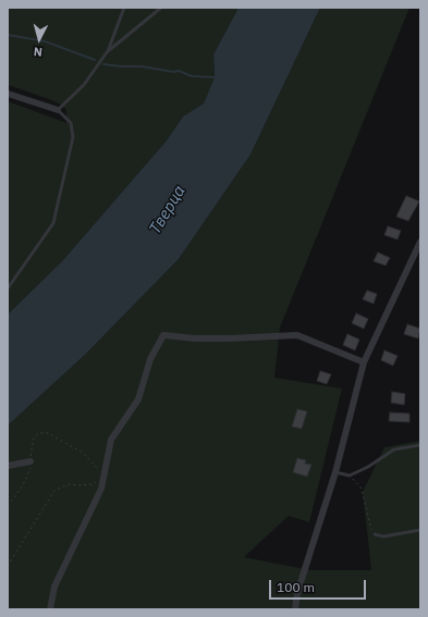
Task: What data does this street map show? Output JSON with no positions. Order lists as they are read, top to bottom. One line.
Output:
{"water":["Тверца"],"scale_bar":"100 m","north":"bottom"}
